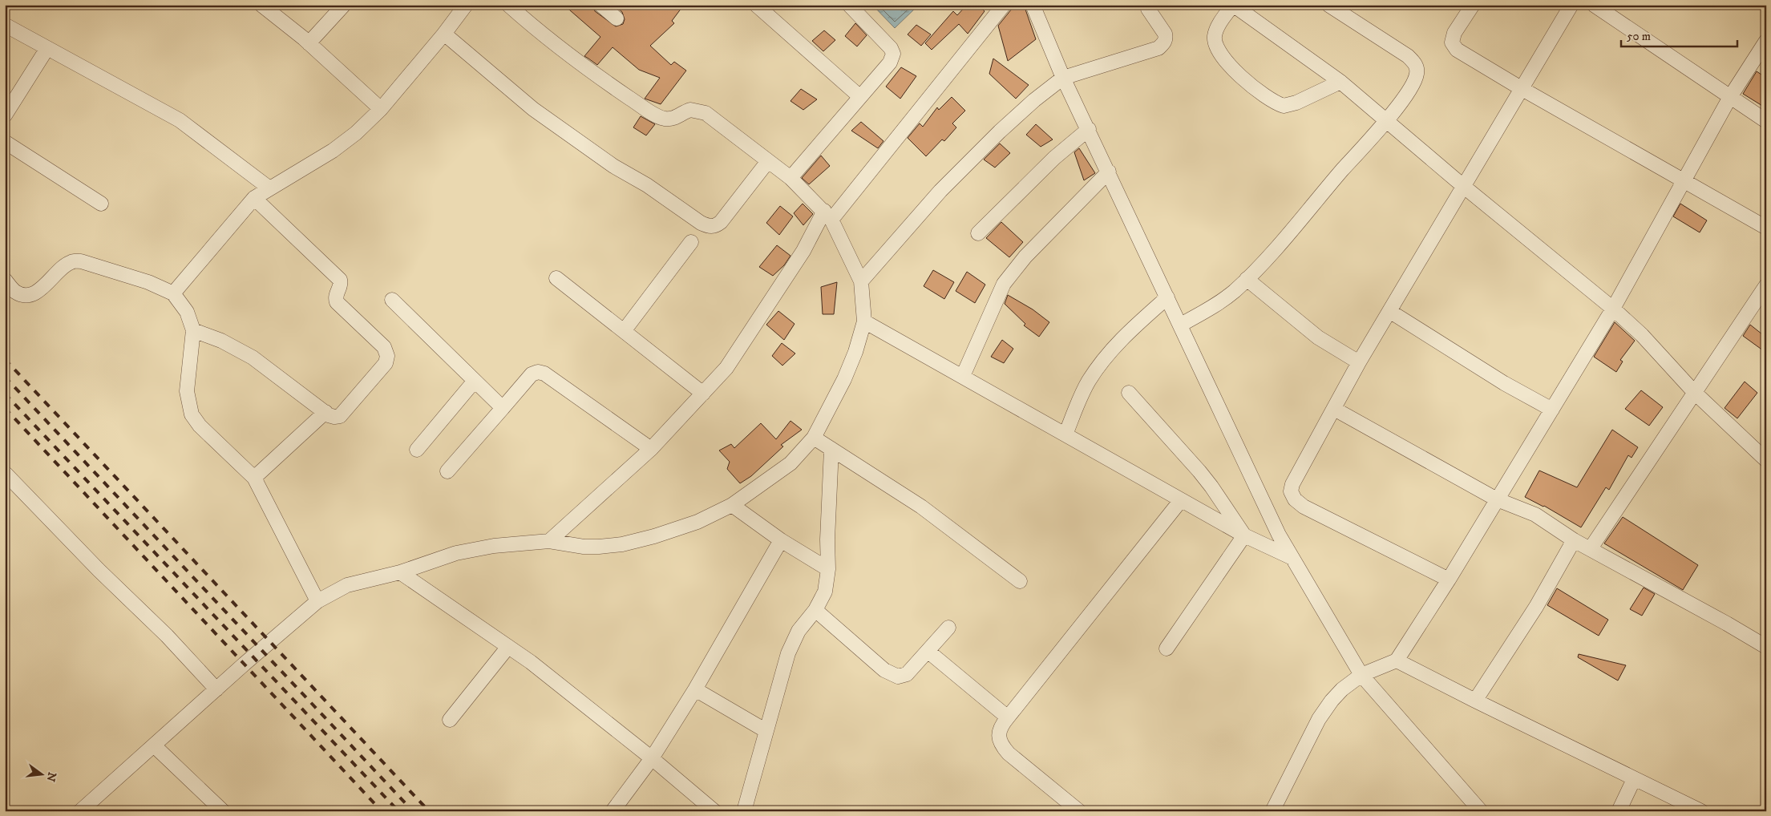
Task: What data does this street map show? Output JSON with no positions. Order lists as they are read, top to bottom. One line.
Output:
{"scale_bar":"50 m","north":"right"}
